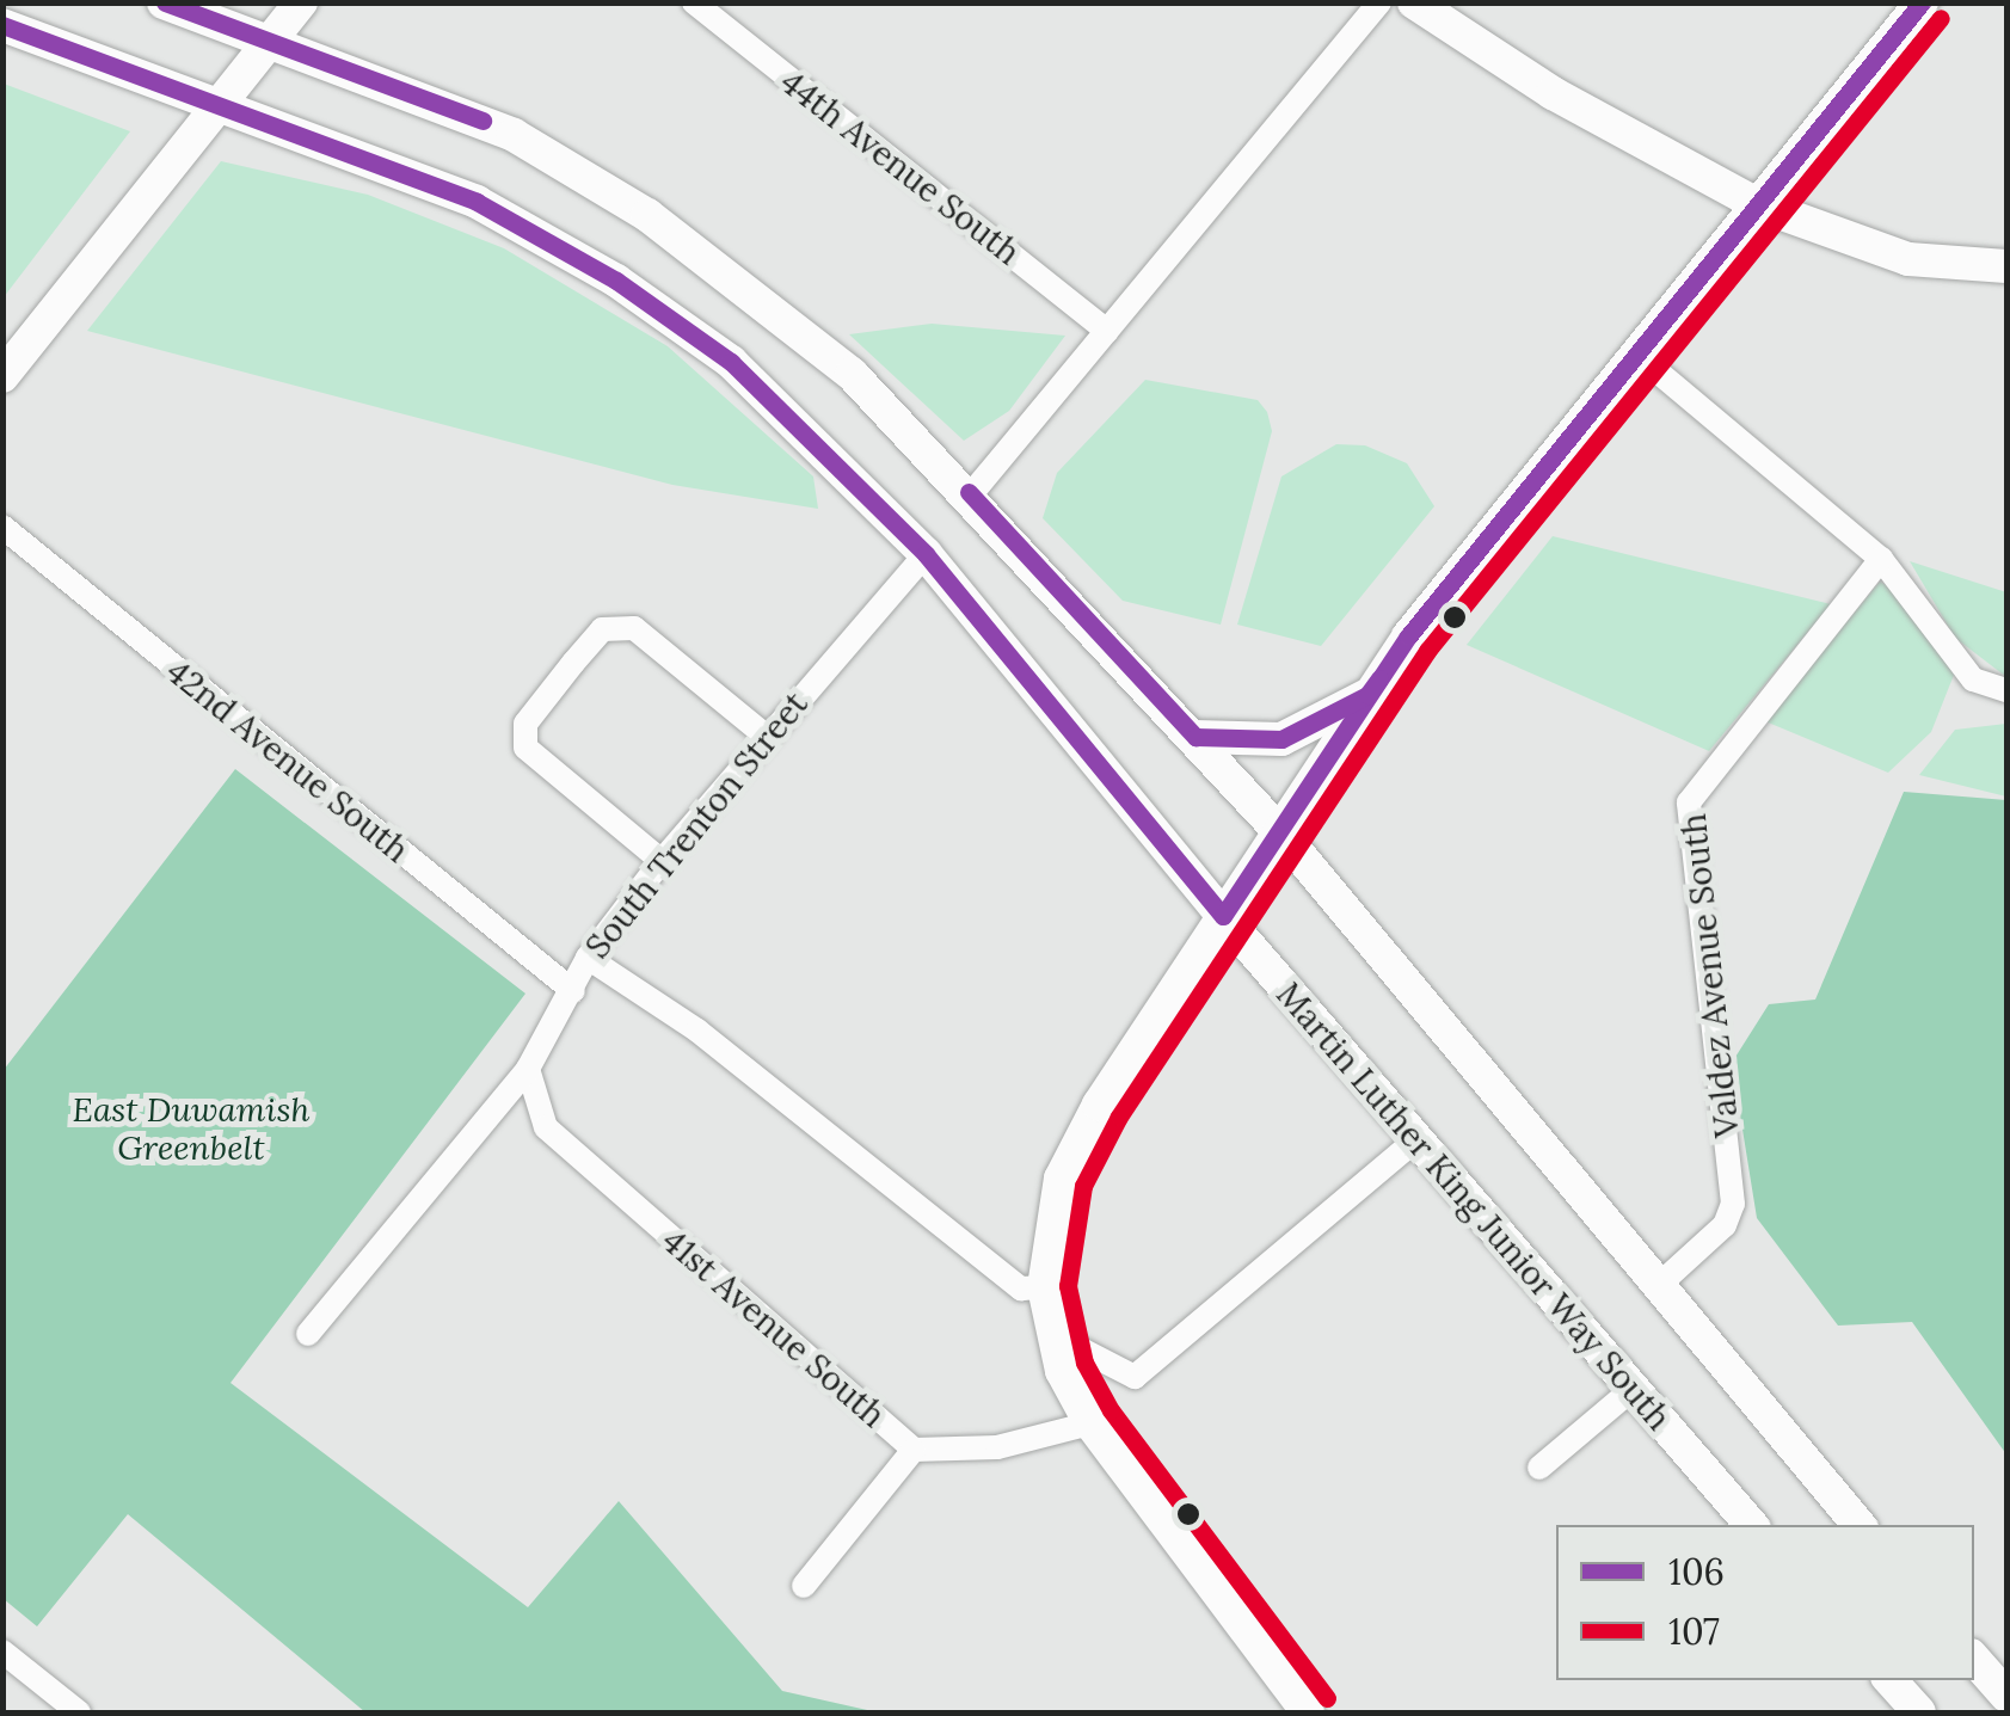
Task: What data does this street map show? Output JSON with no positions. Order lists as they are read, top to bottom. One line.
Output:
{"streets":{"main road":["Martin Luther King Junior Way South"],"street":["44th Avenue South","42nd Avenue South","South Trenton Street","Valdez Avenue South","41st Avenue South"]},"crossings":[["42nd Avenue South","South Trenton Street"],["South Trenton Street","Martin Luther King Junior Way South"],["South Trenton Street","41st Avenue South"]],"parks":["East Duwamish Greenbelt"],"lines":["transit line 106","transit line 107"],"legend":["106","107"]}
